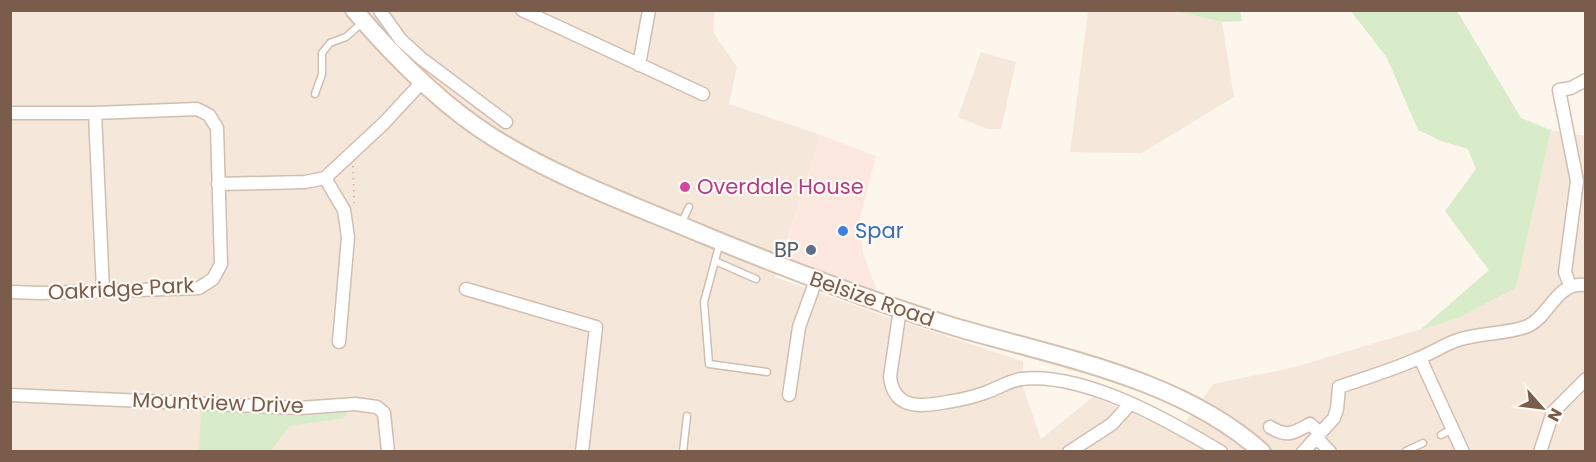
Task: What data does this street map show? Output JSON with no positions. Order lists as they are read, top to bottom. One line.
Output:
{"streets":{"street":["Oakridge Park","Belsize Road","Mountview Drive"]},"places":["Overdale House","Spar","BP"],"north":"bottom right"}
